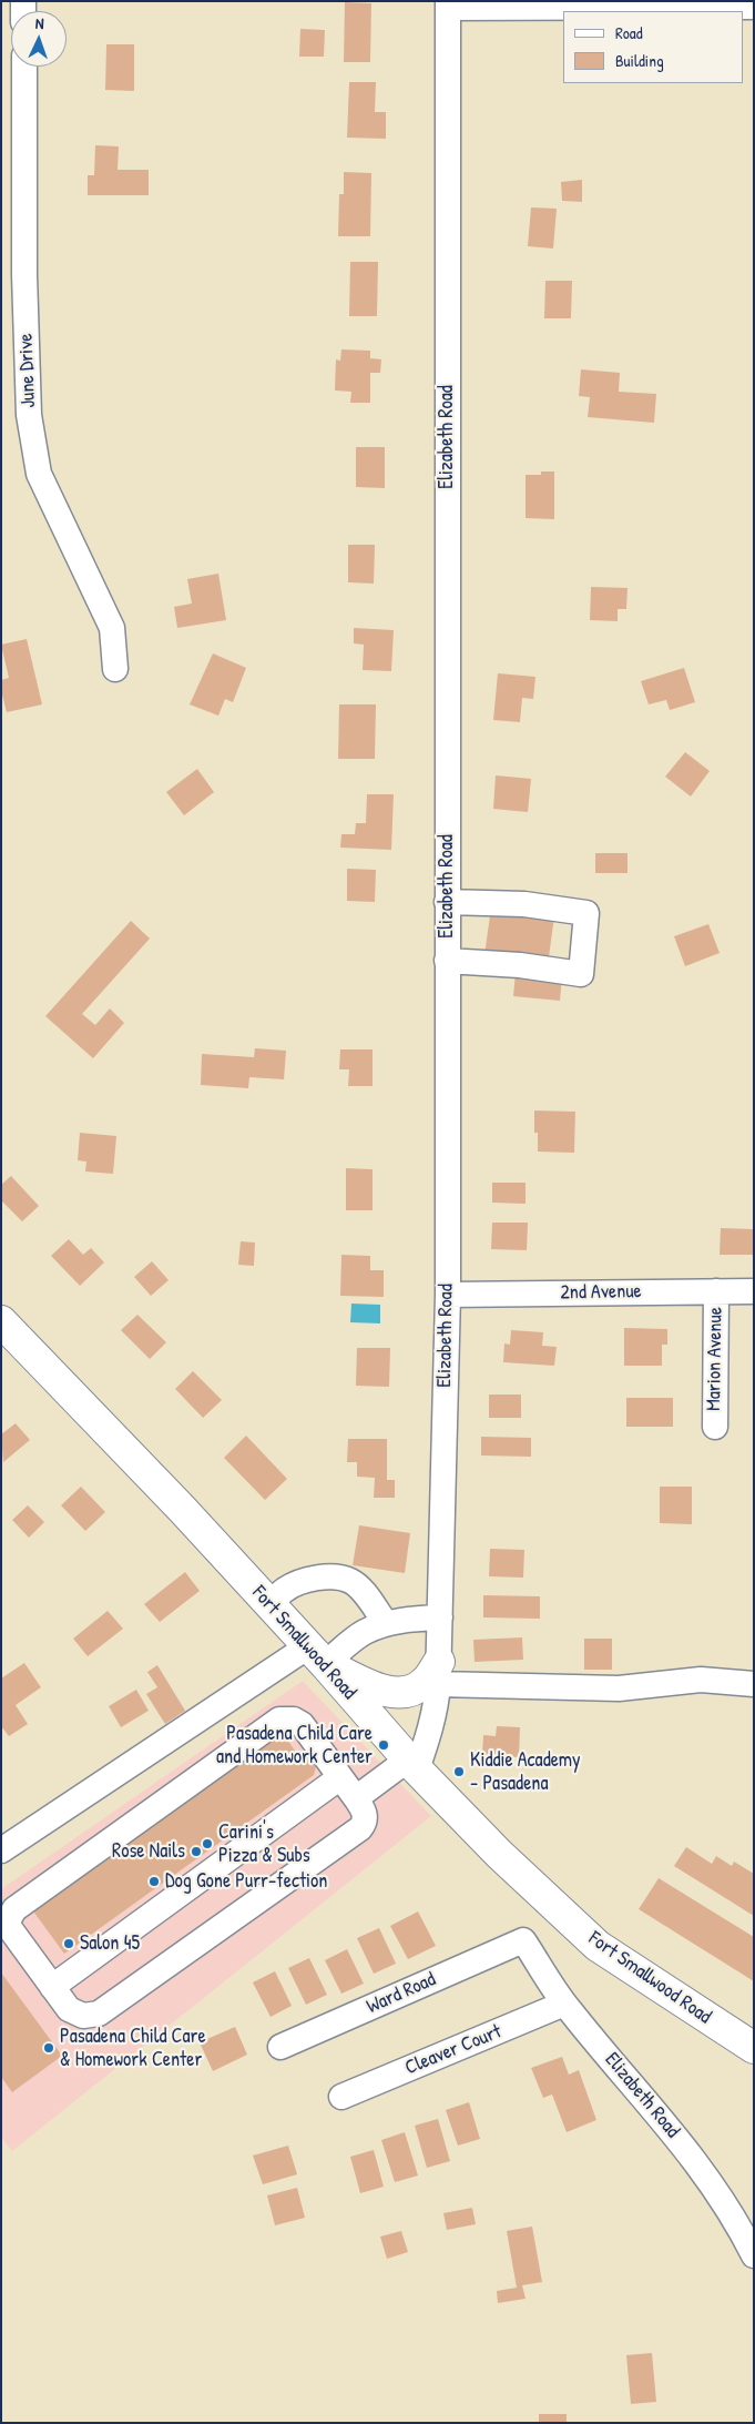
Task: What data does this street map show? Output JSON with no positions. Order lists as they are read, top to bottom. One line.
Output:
{"streets":{"main road":["Fort Smallwood Road"],"street":["June Drive","Elizabeth Road","2nd Avenue","Marion Avenue","Ward Road","Cleaver Court"]},"crossings":[["Elizabeth Road","2nd Avenue"],["Elizabeth Road","Fort Smallwood Road"],["Elizabeth Road","Ward Road"],["Elizabeth Road","Cleaver Court"],["2nd Avenue","Marion Avenue"]],"places":["Pasadena Child Care and Homework Center","Kiddie Academy - Pasadena","Carini's Pizza & Subs","Rose Nails","Dog Gone Purr-fection","Salon 45","Pasadena Child Care & Homework Center"],"legend":["Road","Building"],"north":"top"}
